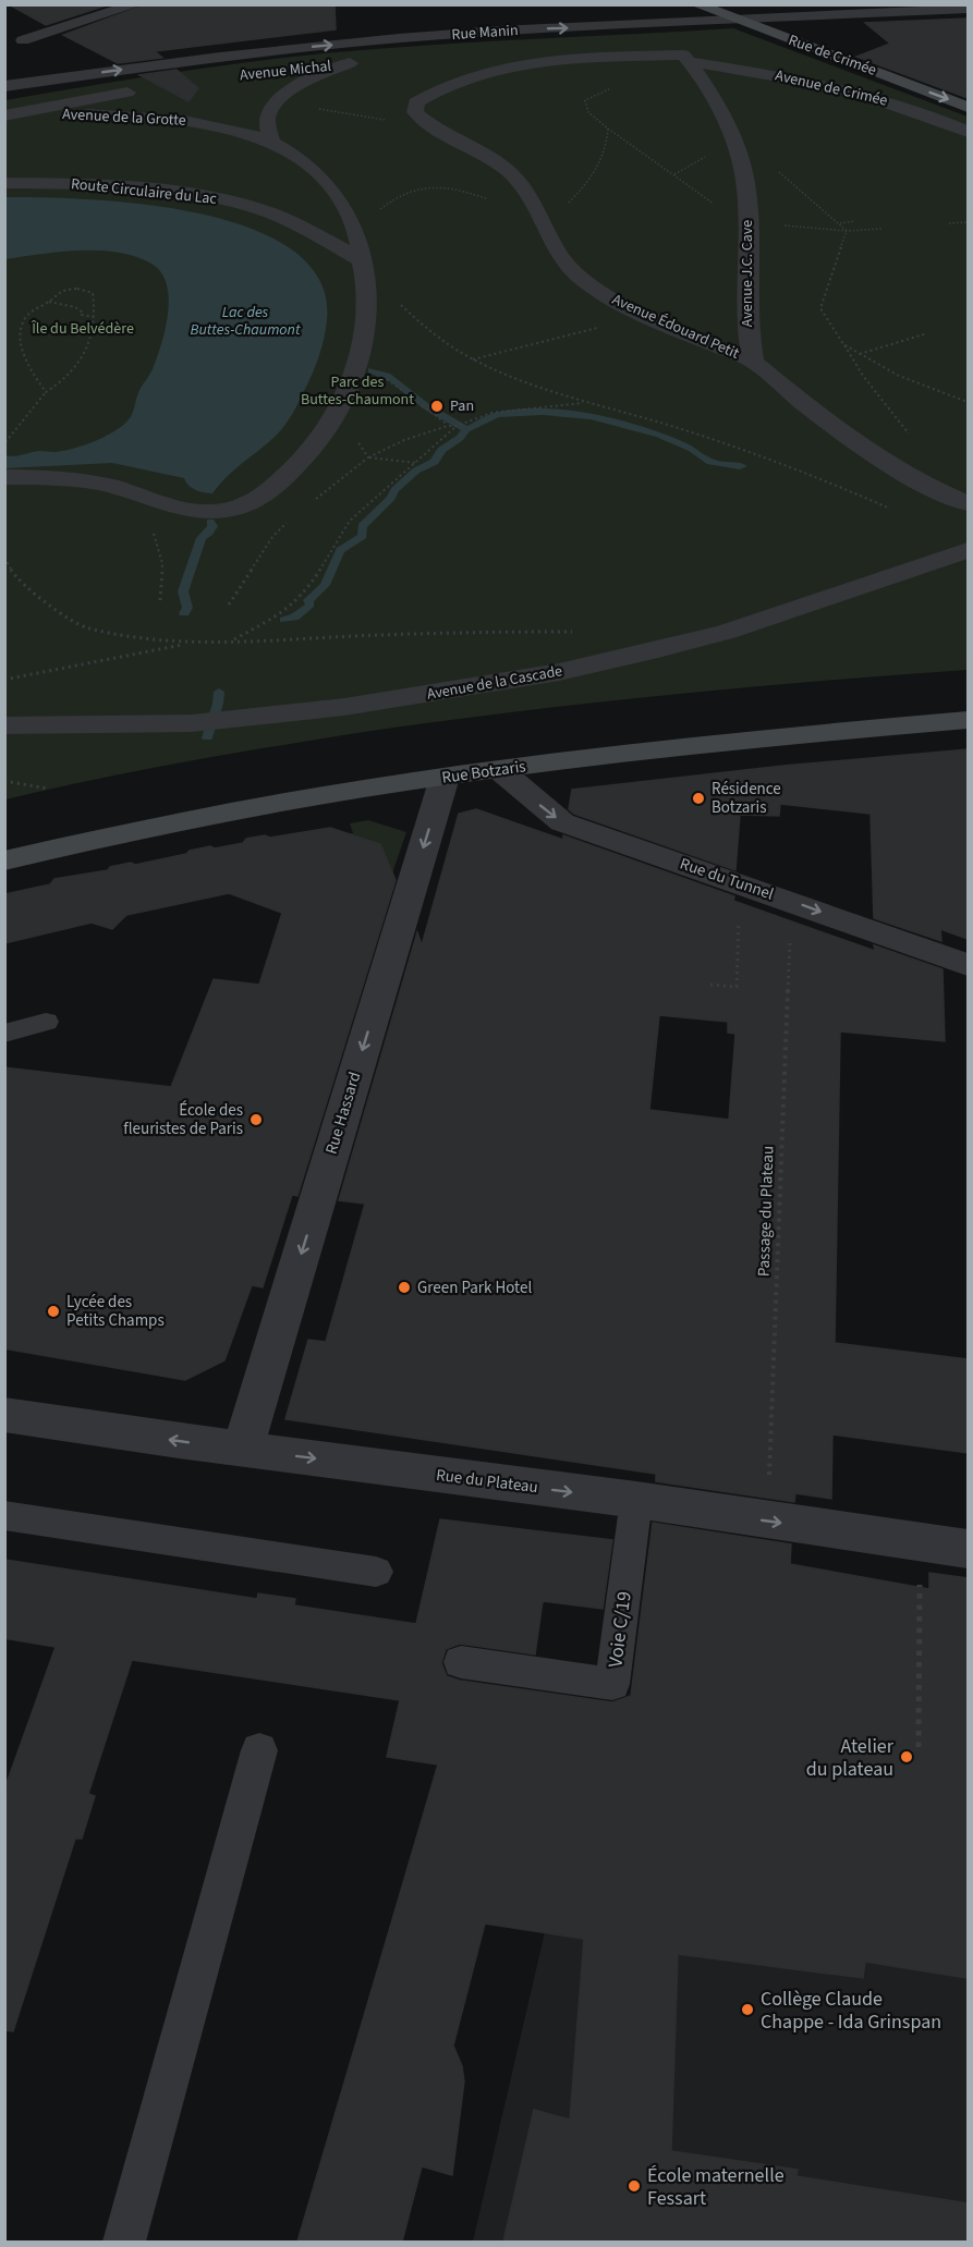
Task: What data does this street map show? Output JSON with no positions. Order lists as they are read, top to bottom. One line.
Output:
{"streets":{"street":["Rue Manin","Rue de Crimée","Avenue Michal","Avenue de Crimée","Avenue de la Grotte","Route Circulaire du Lac","Avenue J.C. Cave","Avenue Édouard Petit","Avenue de la Cascade","Rue Botzaris","Rue du Tunnel","Rue Hassard","Rue du Plateau"],"lane":["Voie C/19"],"path":["Passage du Plateau"]},"crossings":[["Rue Manin","Rue de Crimée"],["Rue Manin","Avenue de Crimée"],["Rue Manin","Avenue J.C. Cave"],["Avenue de Crimée","Avenue J.C. Cave"],["Avenue de la Grotte","Route Circulaire du Lac"],["Avenue J.C. Cave","Avenue Édouard Petit"],["Rue Botzaris","Rue du Tunnel"],["Rue Botzaris","Rue Hassard"],["Rue du Tunnel","Passage du Plateau"],["Rue Hassard","Rue du Plateau"],["Passage du Plateau","Rue du Plateau"],["Rue du Plateau","Voie C/19"]],"one_way":["Rue de Crimée","Rue du Tunnel","Rue Hassard"],"water":["Lac des Buttes-Chaumont"],"parks":["Île du Belvédère","Parc des Buttes-Chaumont"],"places":["Pan","Résidence Botzaris","École des fleuristes de Paris","Green Park Hotel","Lycée des Petits Champs","Atelier du plateau","Collège Claude Chappe - Ida Grinspan","École maternelle Fessart"]}
